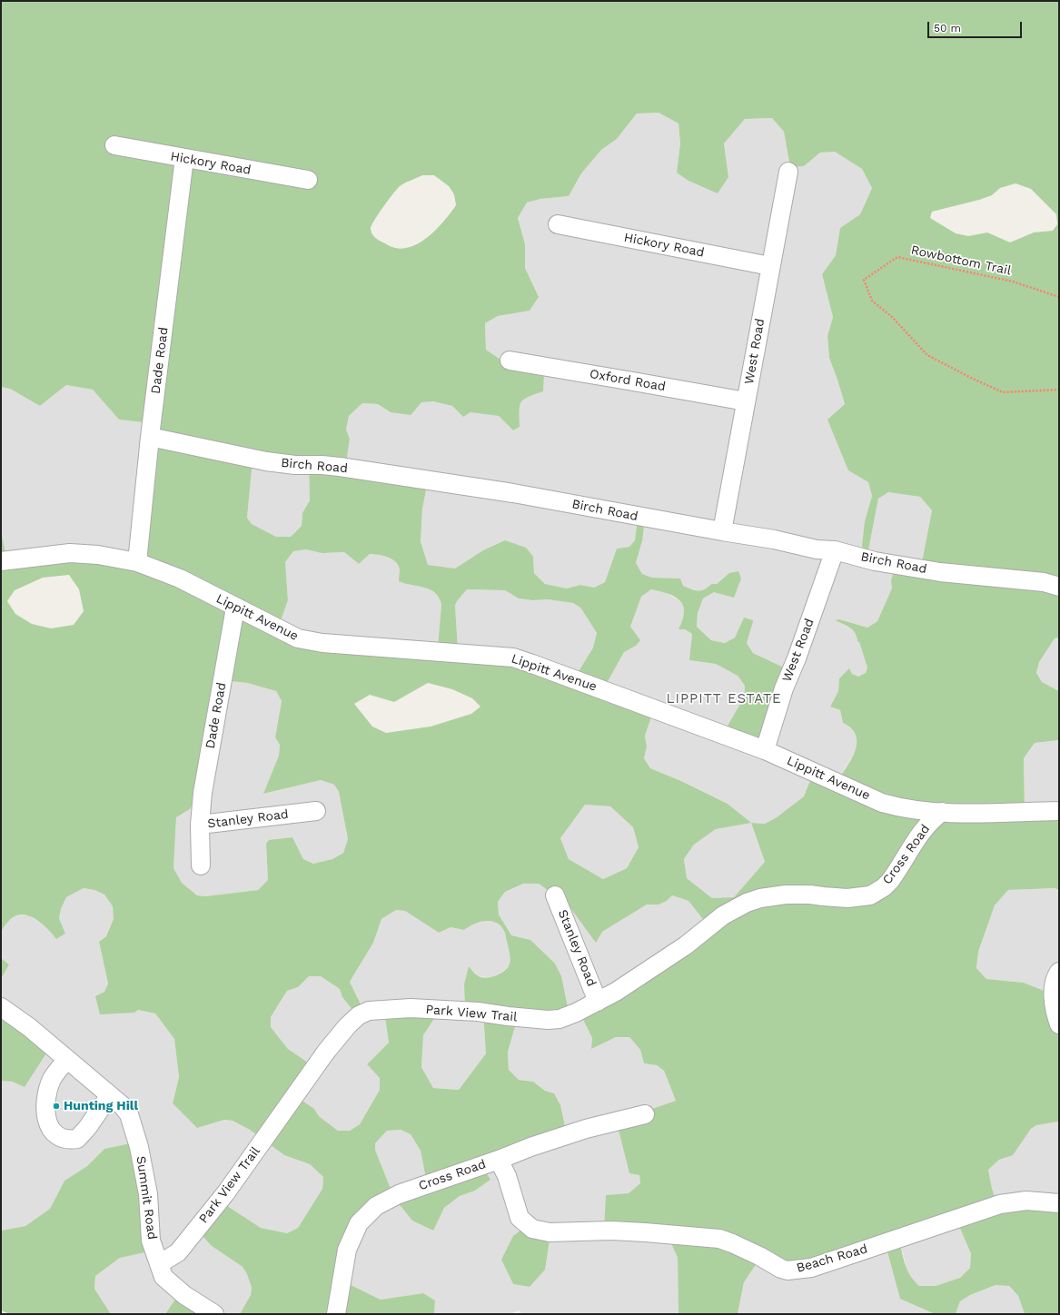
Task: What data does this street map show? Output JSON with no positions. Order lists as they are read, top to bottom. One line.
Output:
{"streets":{"street":["Hickory Road","West Road","Dade Road","Oxford Road","Birch Road","Lippitt Avenue","Stanley Road","Cross Road","Park View Trail","Summit Road","Beach Road"],"path":["Rowbottom Trail"]},"crossings":[["Hickory Road","West Road"],["Hickory Road","Dade Road"],["West Road","Oxford Road"],["West Road","Birch Road"],["West Road","Lippitt Avenue"],["Dade Road","Birch Road"],["Dade Road","Lippitt Avenue"],["Dade Road","Stanley Road"],["Lippitt Avenue","Cross Road"],["Stanley Road","Park View Trail"],["Cross Road","Park View Trail"],["Cross Road","Beach Road"],["Park View Trail","Summit Road"]],"districts":["LIPPITT ESTATE"],"places":["Hunting Hill"],"scale_bar":"50 m"}
